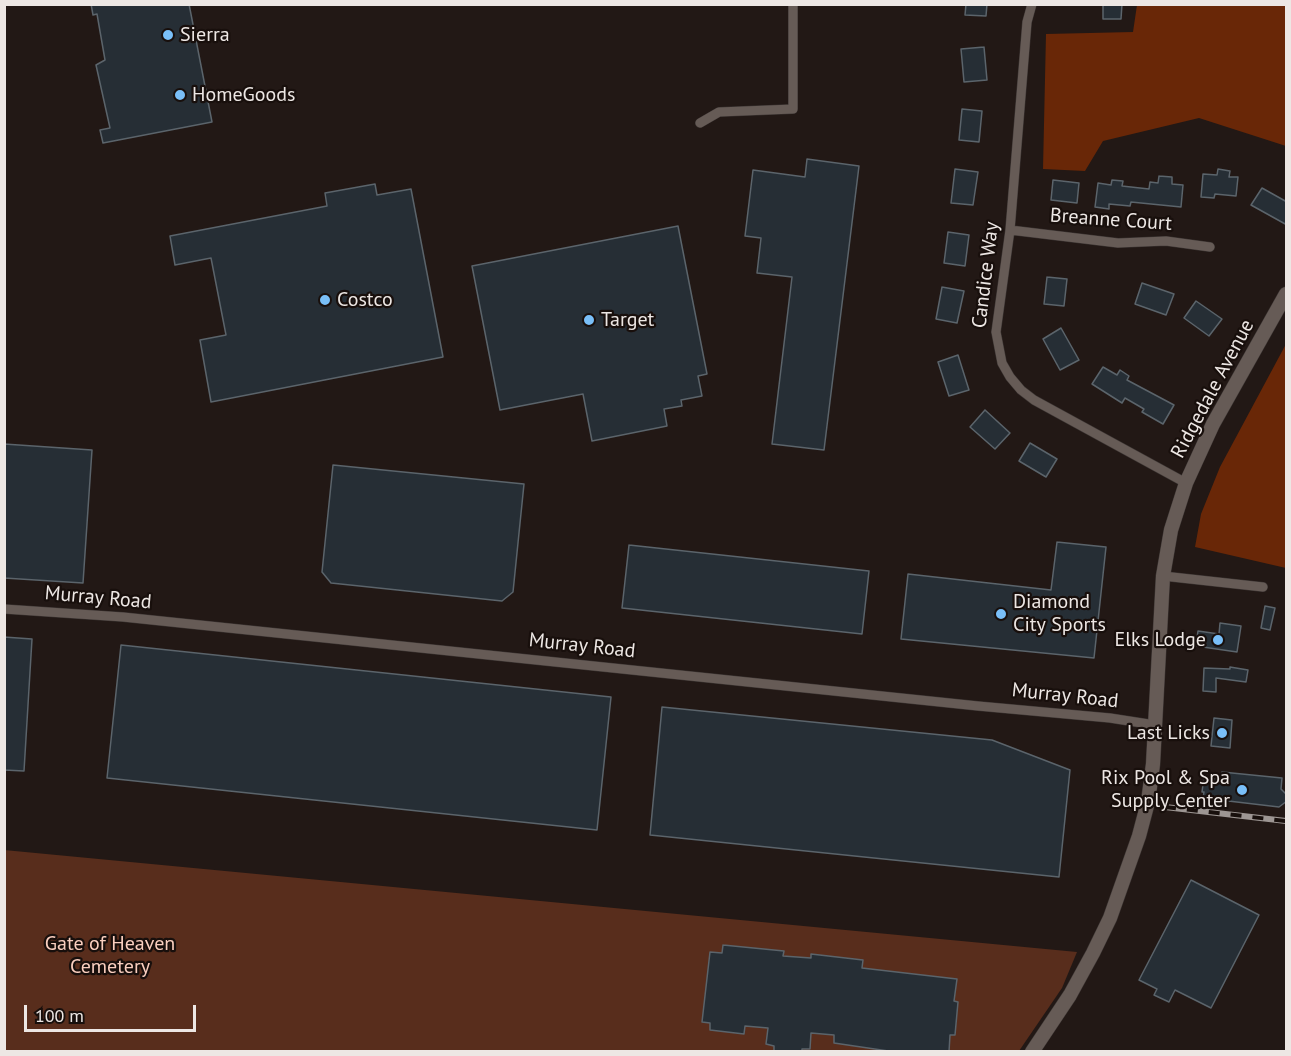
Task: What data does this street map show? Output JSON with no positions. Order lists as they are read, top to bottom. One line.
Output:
{"streets":{"main road":["Ridgedale Avenue"],"street":["Breanne Court","Candice Way","Murray Road"]},"crossings":[["Breanne Court","Candice Way"],["Candice Way","Ridgedale Avenue"],["Ridgedale Avenue","Murray Road"]],"parks":["Gate of Heaven Cemetery"],"places":["Sierra","HomeGoods","Costco","Target","Diamond City Sports","Elks Lodge","Last Licks","Rix Pool & Spa Supply Center"],"scale_bar":"100 m"}
